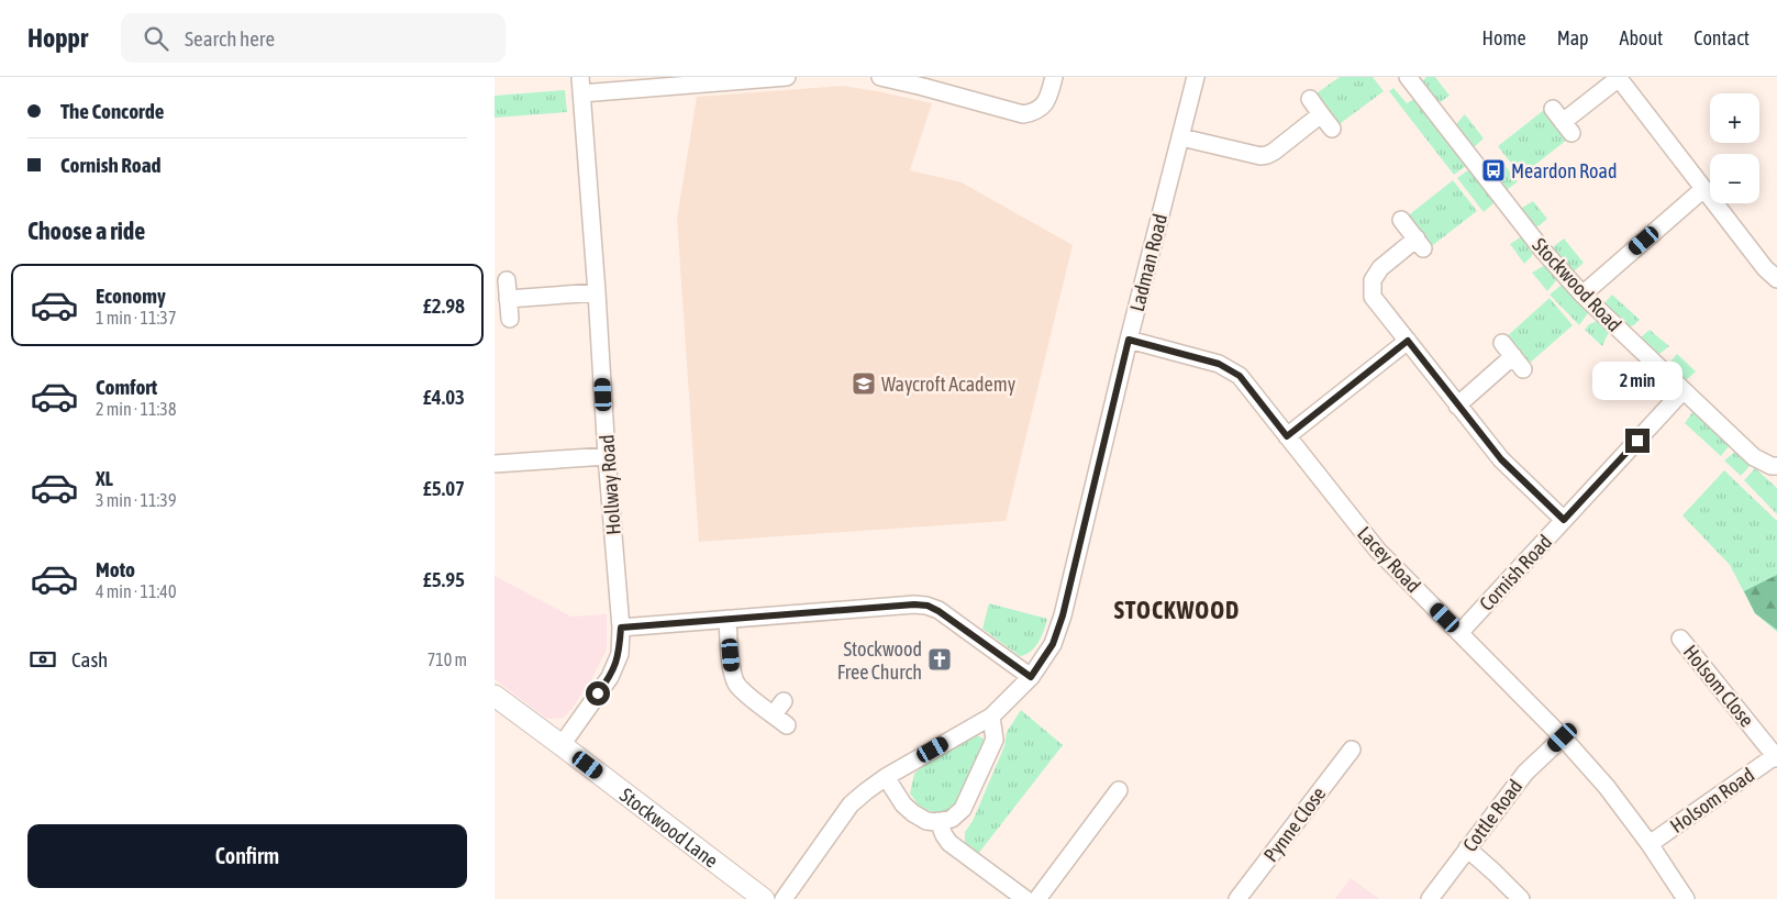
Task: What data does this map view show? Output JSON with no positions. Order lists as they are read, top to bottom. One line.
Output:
{"streets":{"street":["Ladman Road","Stockwood Road","Hollway Road","Lacey Road","Cornish Road","Holsom Close","Holsom Road","Cottle Road","Pynne Close","Stockwood Lane"]},"crossings":[["Ladman Road","Lacey Road"],["Stockwood Road","Cornish Road"],["Hollway Road","Stockwood Lane"],["Lacey Road","Cornish Road"],["Lacey Road","Holsom Road"],["Lacey Road","Cottle Road"],["Holsom Close","Holsom Road"]],"districts":["STOCKWOOD"],"places":{"bus stop":["Meardon Road"],"school or university":["Waycroft Academy"],"church":["Stockwood Free Church"]},"page":{"header":"Hoppr","search":"Search here","nav":["Home","Map","About","Contact"],"banner":["The Concorde","Cornish Road"],"map_buttons":["+","−"],"heading":"Choose a ride","list":[{"name":"Economy","note":"1 min · 11:37","value":"£2.98"},{"name":"Comfort","note":"2 min · 11:38","value":"£4.03"},{"name":"XL","note":"3 min · 11:39","value":"£5.07"},{"name":"Moto","note":"4 min · 11:40","value":"£5.95"}],"bubble":"2 min","pay":["Cash","710 m"],"buttons":"Confirm"}}
